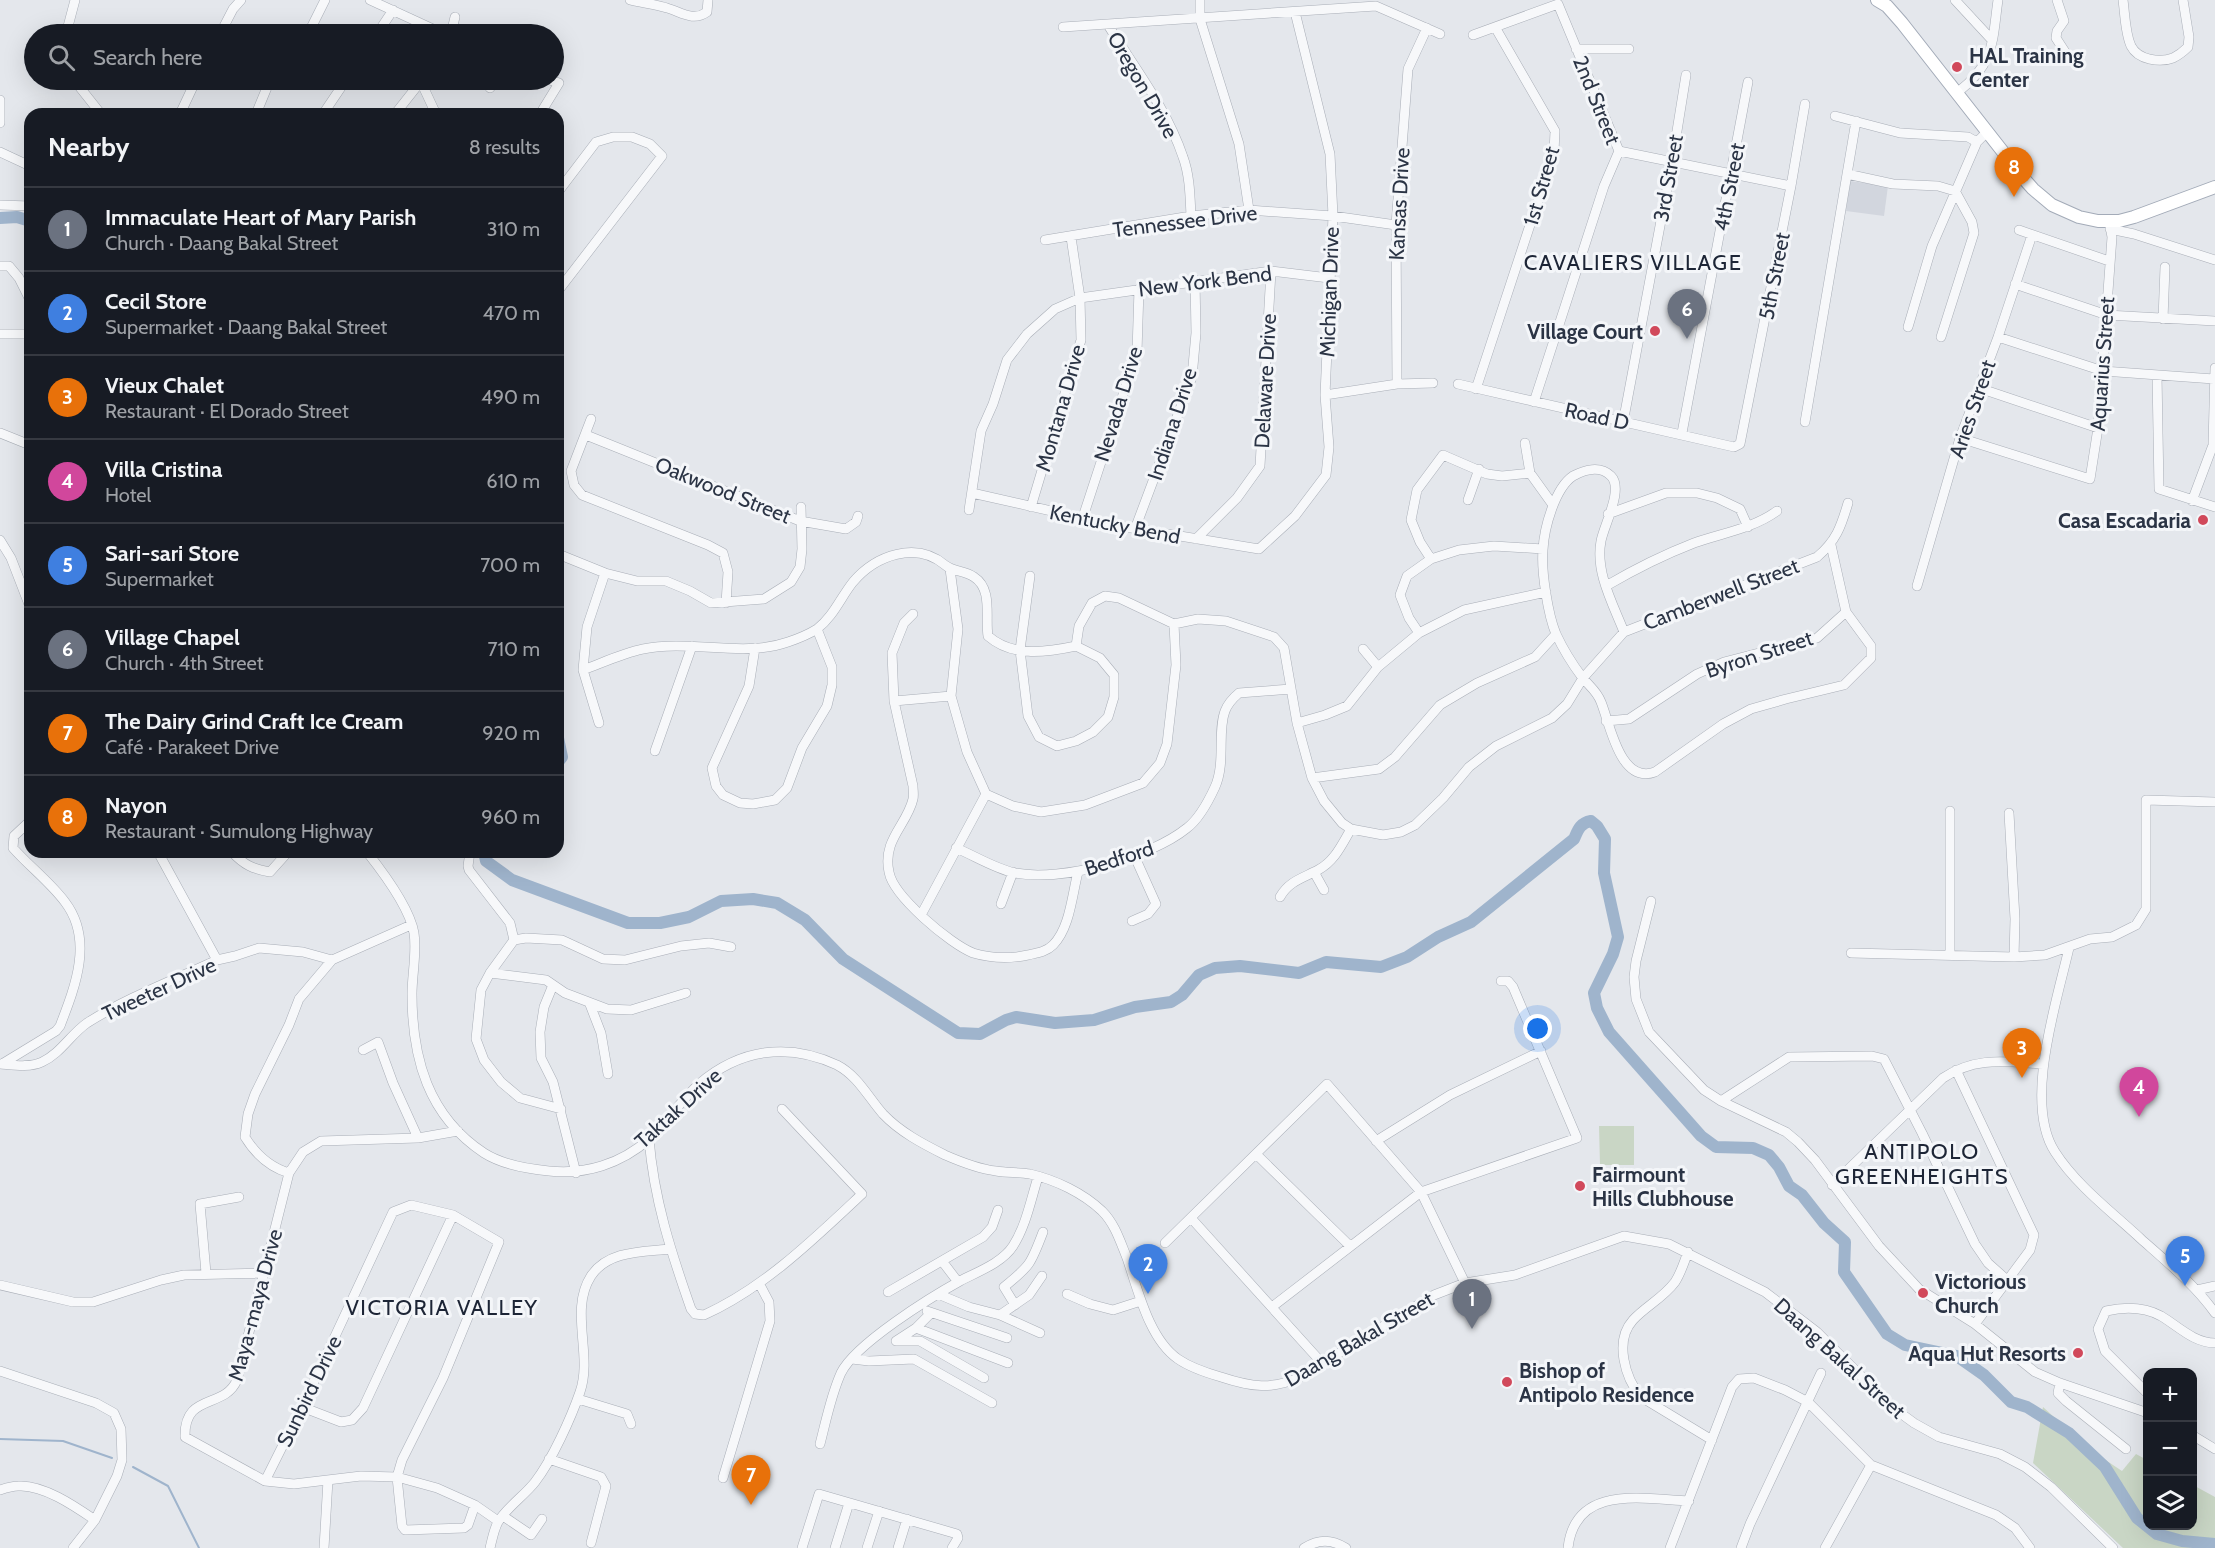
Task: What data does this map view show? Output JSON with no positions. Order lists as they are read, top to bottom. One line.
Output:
{"streets":{"street":["Oregon Drive","2nd Street","3rd Street","1st Street","4th Street","Kansas Drive","Tennessee Drive","5th Street","New York Bend","Michigan Drive","Aquarius Street","Delaware Drive","Nevada Drive","Montana Drive","Aries Street","Road D","Indiana Drive","Oakwood Street","Kentucky Bend","Camberwell Street","Byron Street","Bedford","Tweeter Drive","Taktak Drive","Maya-maya Drive","Daang Bakal Street","Sunbird Drive"]},"crossings":[["Oregon Drive","Tennessee Drive"],["2nd Street","Road D"],["3rd Street","Road D"],["1st Street","Road D"],["4th Street","Road D"],["Kansas Drive","Tennessee Drive"],["Tennessee Drive","Michigan Drive"],["Tennessee Drive","Montana Drive"],["5th Street","Road D"],["New York Bend","Michigan Drive"],["New York Bend","Delaware Drive"],["New York Bend","Nevada Drive"],["New York Bend","Montana Drive"],["New York Bend","Indiana Drive"],["Michigan Drive","Kentucky Bend"],["Aquarius Street","Aries Street"],["Delaware Drive","Kentucky Bend"],["Nevada Drive","Kentucky Bend"],["Montana Drive","Kentucky Bend"],["Indiana Drive","Kentucky Bend"],["Taktak Drive","Daang Bakal Street"],["Maya-maya Drive","Sunbird Drive"]],"districts":["CAVALIERS VILLAGE","ANTIPOLO GREENHEIGHTS","VICTORIA VALLEY"],"places":["HAL Training Center","Village Court","Casa Escadaria","Fairmount Hills Clubhouse","Victorious Church","Aqua Hut Resorts","Bishop of Antipolo Residence"],"page":{"search":"Search here","heading":["Nearby","8 results"],"pins":["8","6","3","4","5","2","1","7"],"list":[{"mark":"1","name":"Immaculate Heart of Mary Parish","note":"Church · Daang Bakal Street","value":"310 m"},{"mark":"2","name":"Cecil Store","note":"Supermarket · Daang Bakal Street","value":"470 m"},{"mark":"3","name":"Vieux Chalet","note":"Restaurant · El Dorado Street","value":"490 m"},{"mark":"4","name":"Villa Cristina","note":"Hotel","value":"610 m"},{"mark":"5","name":"Sari-sari Store","note":"Supermarket","value":"700 m"},{"mark":"6","name":"Village Chapel","note":"Church · 4th Street","value":"710 m"},{"mark":"7","name":"The Dairy Grind Craft Ice Cream","note":"Café · Parakeet Drive","value":"920 m"},{"mark":"8","name":"Nayon","note":"Restaurant · Sumulong Highway","value":"960 m"}],"map_buttons":["+","−"]}}
